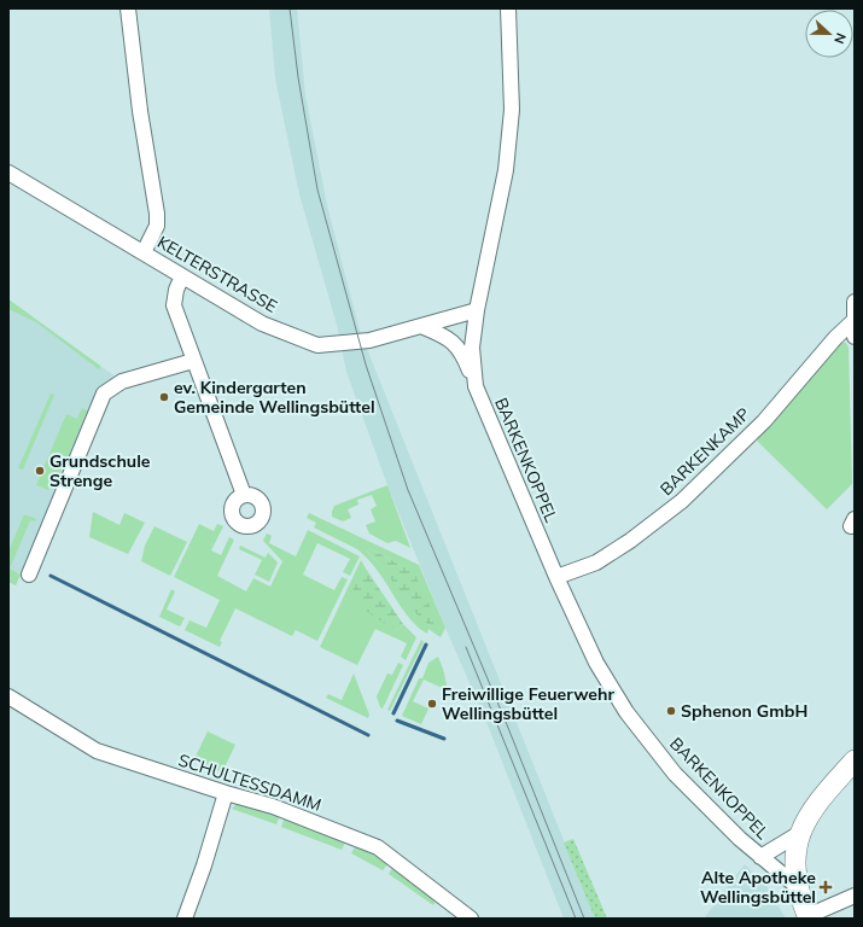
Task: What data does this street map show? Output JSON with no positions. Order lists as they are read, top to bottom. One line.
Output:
{"streets":{"street":["KELTERSTRASSE","BARKENKAMP","BARKENKOPPEL","SCHULTESSDAMM"]},"crossings":[["KELTERSTRASSE","BARKENKOPPEL"],["BARKENKAMP","BARKENKOPPEL"]],"places":{"other":["ev. Kindergarten Gemeinde Wellingsbüttel","Grundschule Strenge","Freiwillige Feuerwehr Wellingsbüttel","Sphenon GmbH"],"health":["Alte Apotheke Wellingsbüttel"]},"north":"right"}
